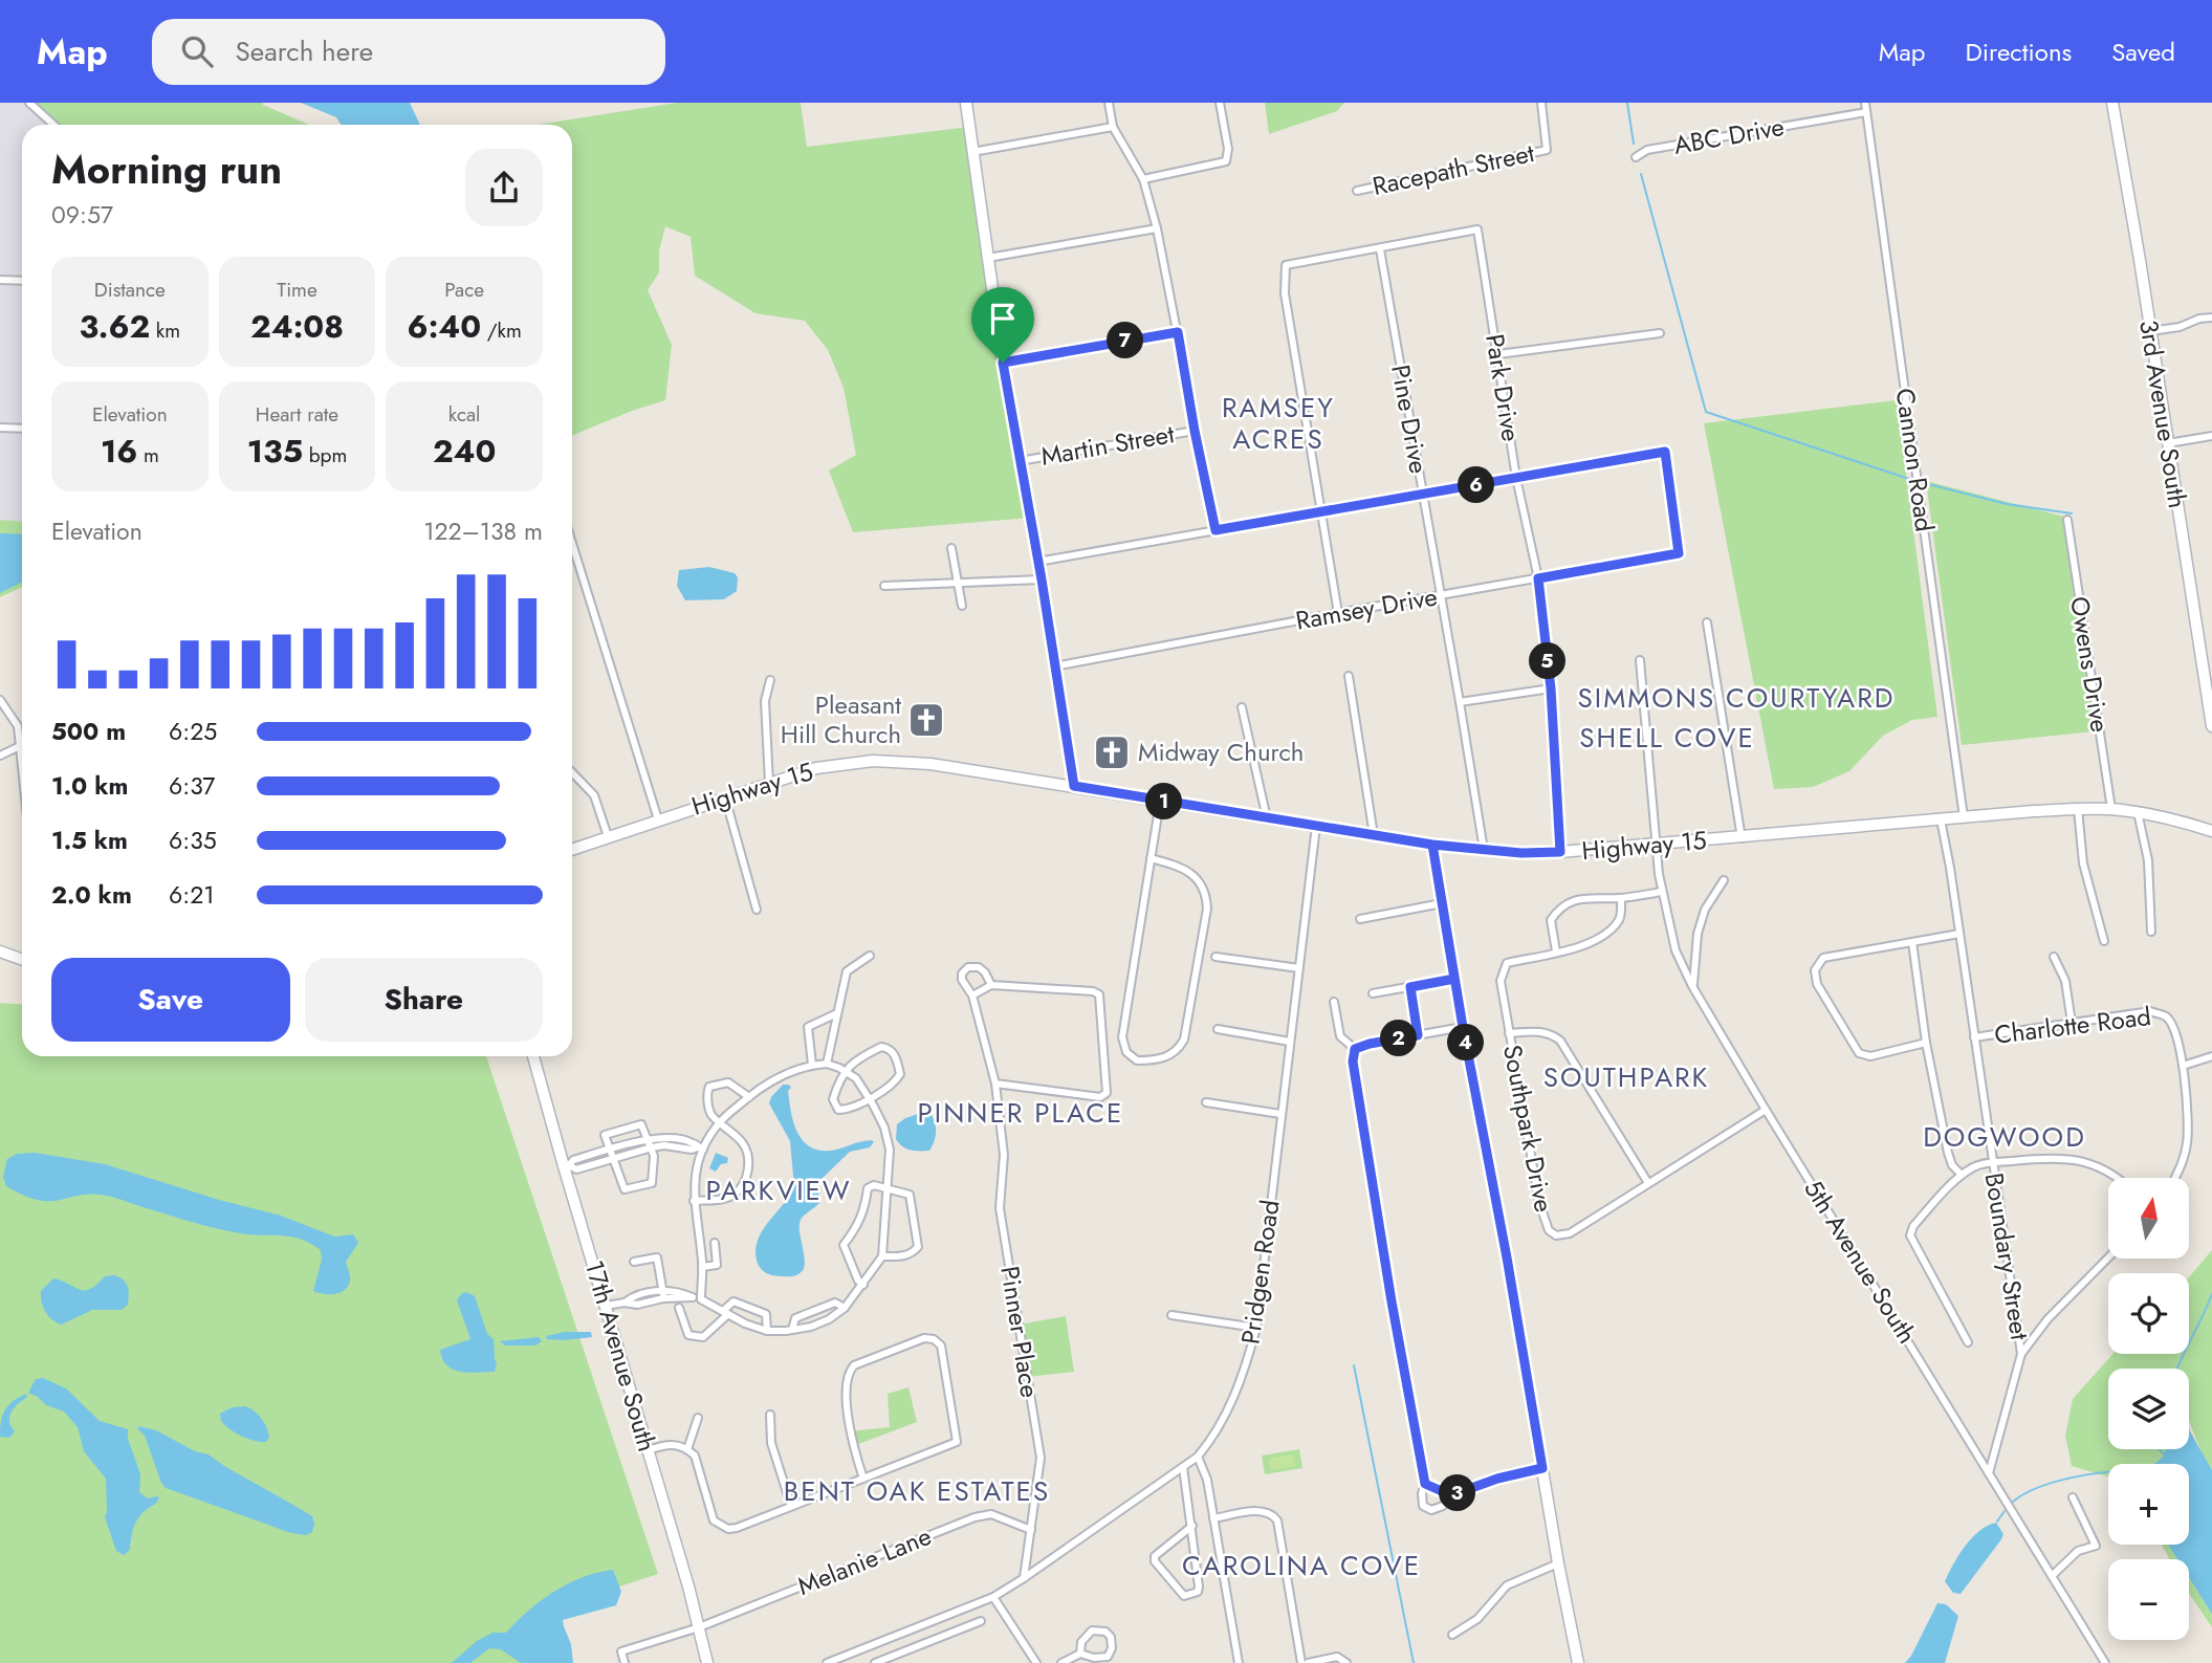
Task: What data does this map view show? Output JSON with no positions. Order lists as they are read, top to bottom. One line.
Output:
{"streets":{"main road":["3rd Avenue South","Highway 15","17th Avenue South"],"street":["ABC Drive","Racepath Street","Park Drive","Pine Drive","Martin Street","Cannon Road","Ramsey Drive","Owens Drive","Charlotte Road","Southpark Drive","Boundary Street","5th Avenue South","Pridgen Road","Pinner Place","Melanie Lane"]},"crossings":[["ABC Drive","Cannon Road"],["Park Drive","Pine Drive"],["Park Drive","Ramsey Drive"],["Park Drive","Highway 15"],["Pine Drive","Ramsey Drive"],["Pine Drive","Highway 15"],["Cannon Road","Highway 15"],["Owens Drive","Highway 15"],["Highway 15","Boundary Street"],["Highway 15","5th Avenue South"],["Highway 15","Pridgen Road"],["Charlotte Road","Boundary Street"],["Southpark Drive","5th Avenue South"],["Boundary Street","5th Avenue South"],["Pridgen Road","Pinner Place"],["Pinner Place","Melanie Lane"],["17th Avenue South","Melanie Lane"]],"districts":["RAMSEY ACRES","SIMMONS COURTYARD","SHELL COVE","SOUTHPARK","PINNER PLACE","DOGWOOD","PARKVIEW","BENT OAK ESTATES","CAROLINA COVE"],"places":{"church":["Pleasant Hill Church","Midway Church"]},"north":"top","page":{"header":"Map","search":"Search here","nav":["Map","Directions","Saved"],"heading":["Morning run","09:57"],"stats":[["Distance","3.62 km"],["Time","24:08"],["Pace","6:40 /km"],["Elevation","16 m"],["Heart rate","135 bpm"],["kcal","240"]],"pins":["7","6","5","1","2","4","3"],"chart":["Elevation","122–138 m"],"list":[{"name":"500 m","note":"6:25"},{"name":"1.0 km","note":"6:37"},{"name":"1.5 km","note":"6:35"},{"name":"2.0 km","note":"6:21"}],"buttons":["Save","Share"],"map_buttons":["+","−"]}}
